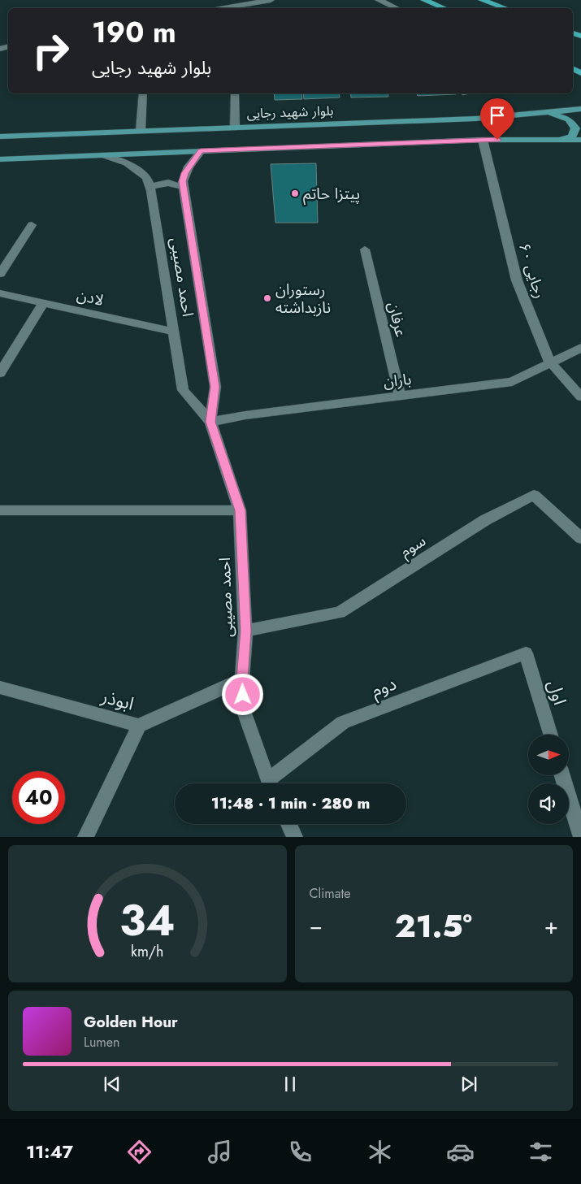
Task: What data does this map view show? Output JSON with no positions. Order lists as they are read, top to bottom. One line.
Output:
{"streets":{"main road":["بلوار شهید رجایی"],"street":["رجایی ۶۰","احمد مصیبی","لادن","عرفان","باران","سوم","دوم","اول","ابوذر"]},"crossings":[["رجایی ۶۰","باران"],["احمد مصیبی","لادن"],["احمد مصیبی","باران"],["احمد مصیبی","سوم"],["احمد مصیبی","ابوذر"],["عرفان","باران"],["دوم","اول"]],"places":["پیتزا حاتم","رستوران نازبداشته"],"north":"right","page":{"turn":["190 m","بلوار شهید رجایی"],"limit":"40","trip":"11:48 · 1 min · 280 m","tile":"Climate","heat":["−","21.5°","+"],"song":["Golden Hour","Lumen"],"tabs":"11:47","gauge":["34","km/h"]}}
